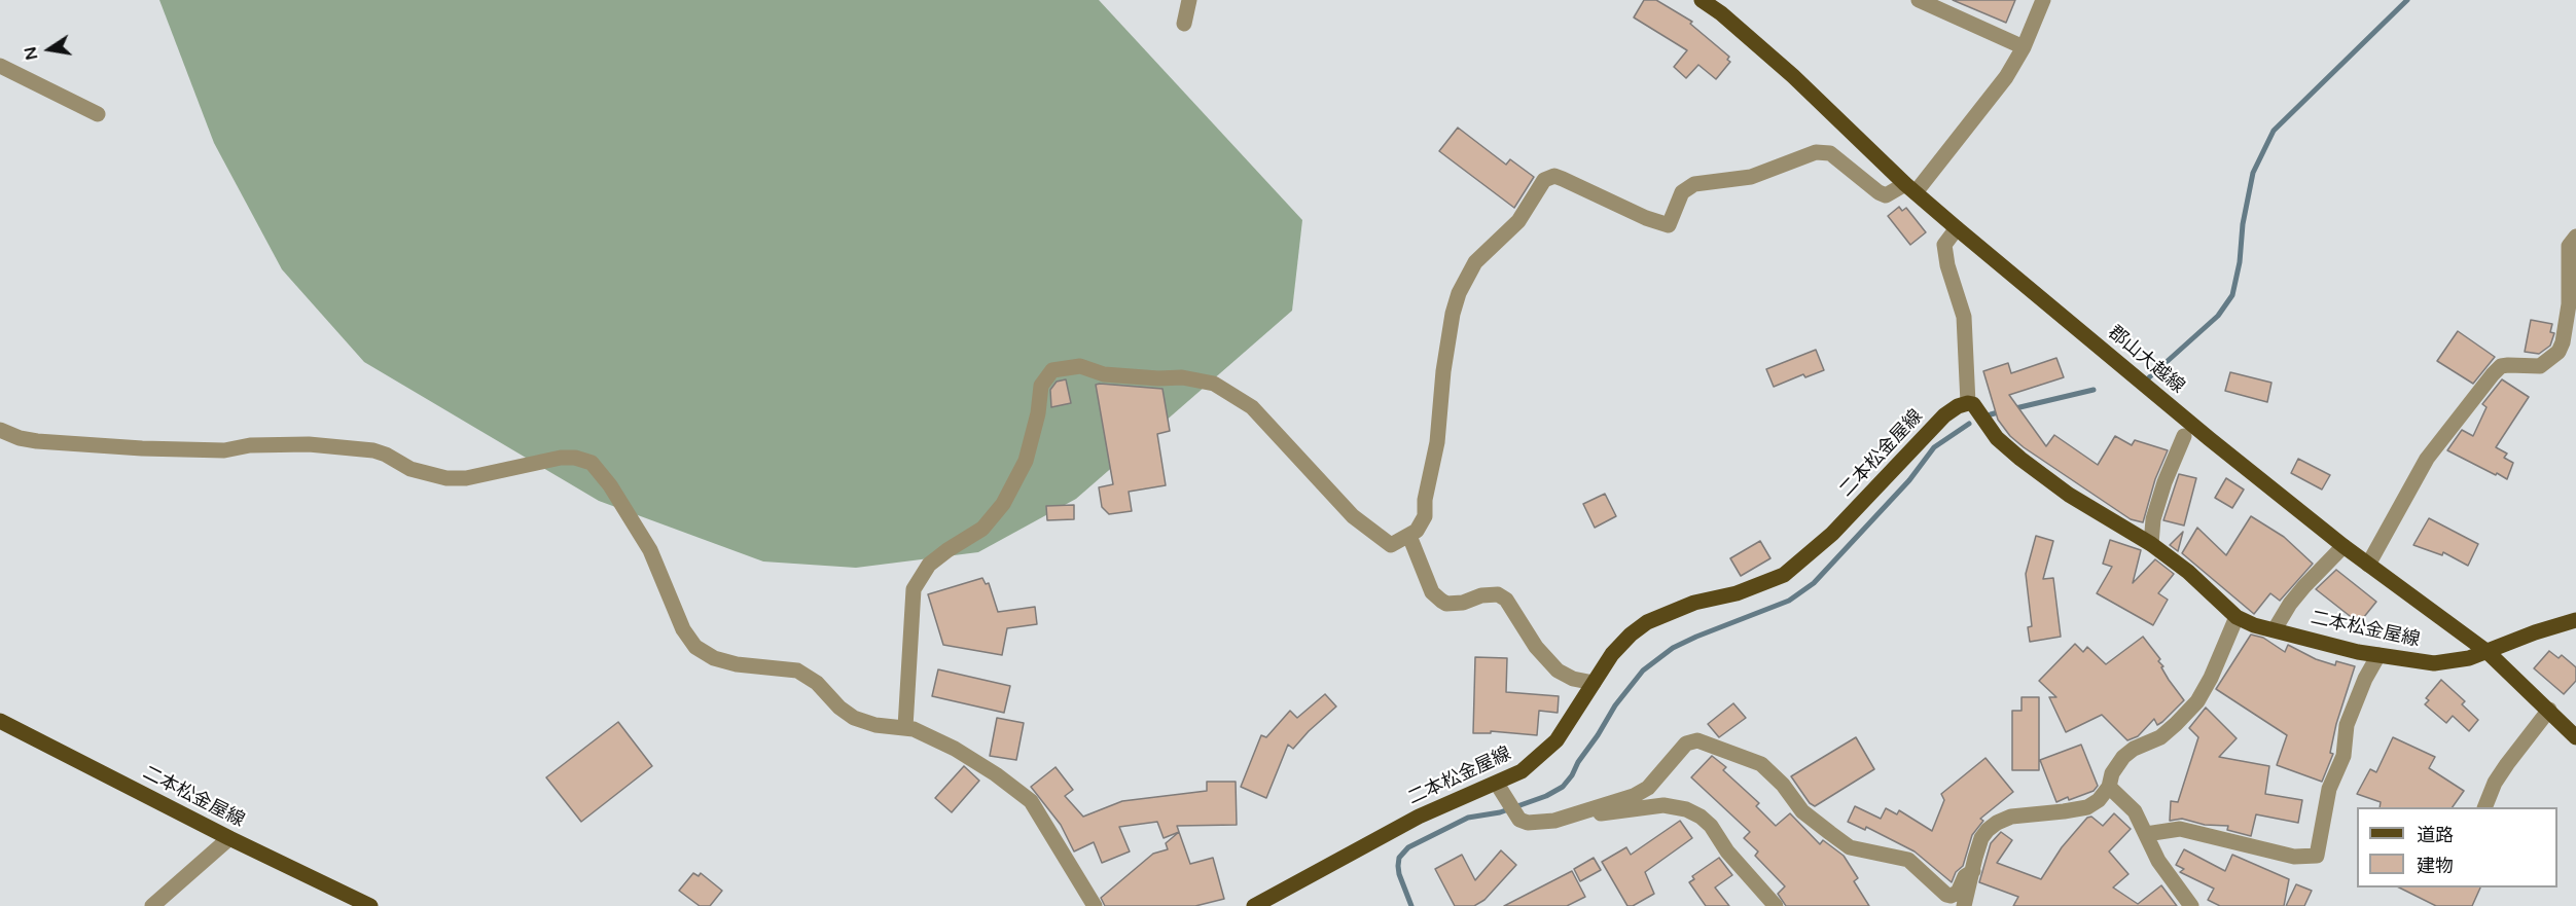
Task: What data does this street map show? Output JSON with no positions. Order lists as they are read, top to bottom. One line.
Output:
{"streets":{"main road":["郡山大越線","二本松金屋線"]},"crossings":[["郡山大越線","二本松金屋線"]],"legend":["道路","建物"],"north":"left"}
